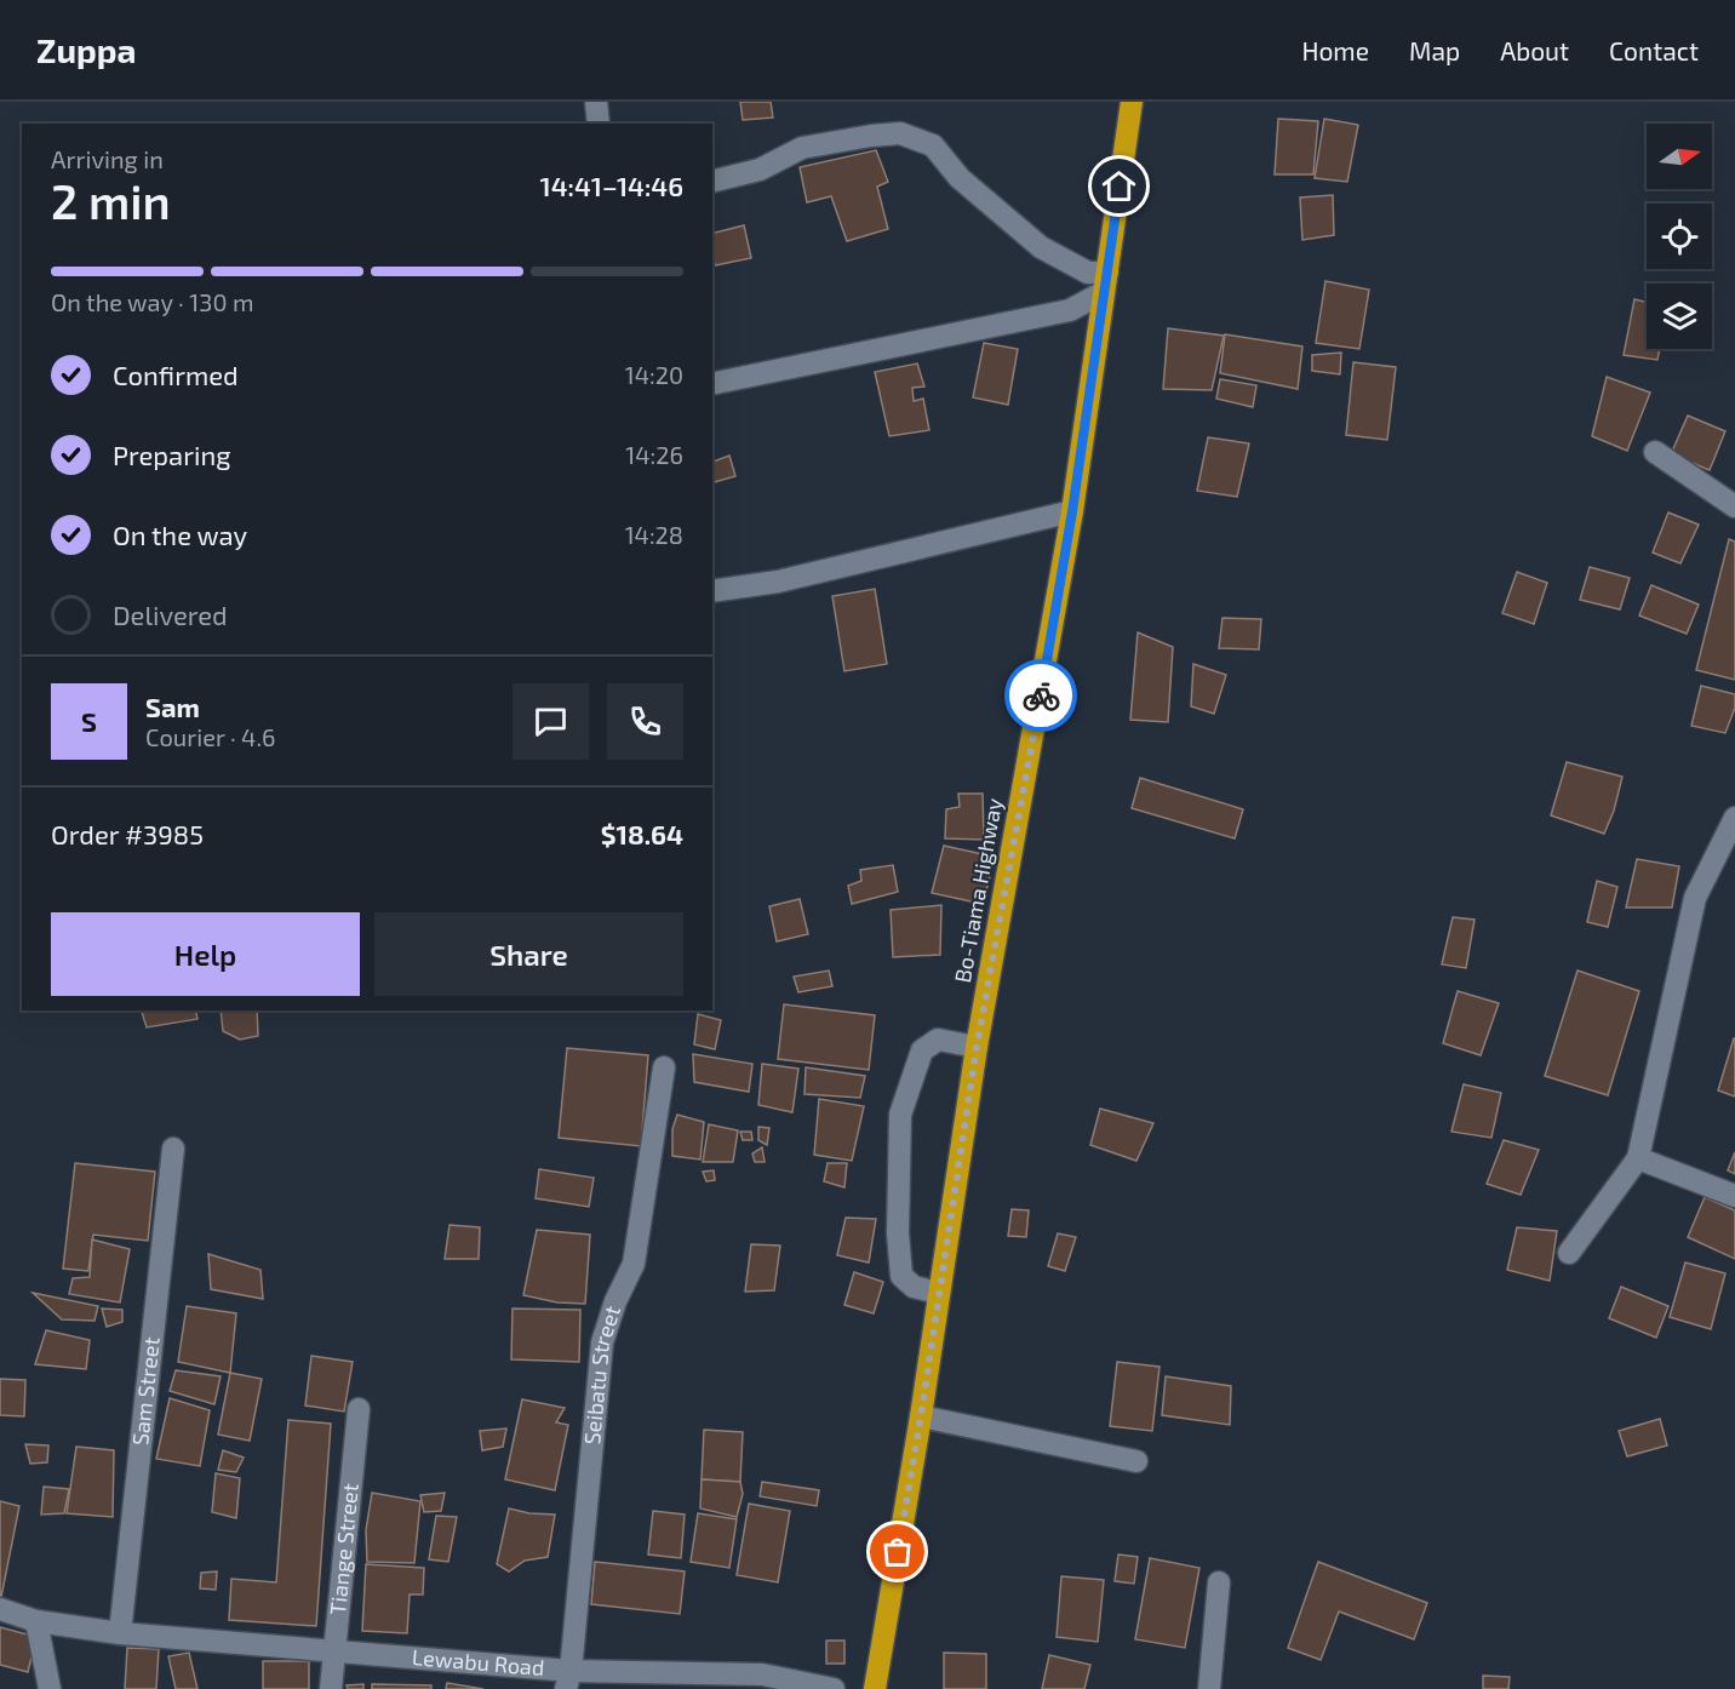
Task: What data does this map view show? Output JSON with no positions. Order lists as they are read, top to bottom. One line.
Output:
{"streets":{"highway":["Bo-Tiama Highway"],"street":["Seibatu Street","Sam Street","Tiange Street","Lewabu Road"]},"crossings":[["Seibatu Street","Lewabu Road"],["Sam Street","Lewabu Road"],["Tiange Street","Lewabu Road"]],"north":"right","page":{"header":"Zuppa","nav":["Home","Map","About","Contact"],"heading":["2 min","Arriving in","14:41–14:46"],"panel":["Sam","Courier · 4.6","Order #3985","$18.64"],"bar":"On the way · 130 m","list":[["Confirmed","14:20"],["Preparing","14:26"],["On the way","14:28"],"Delivered"],"round":"S","buttons":["Help","Share"]}}
